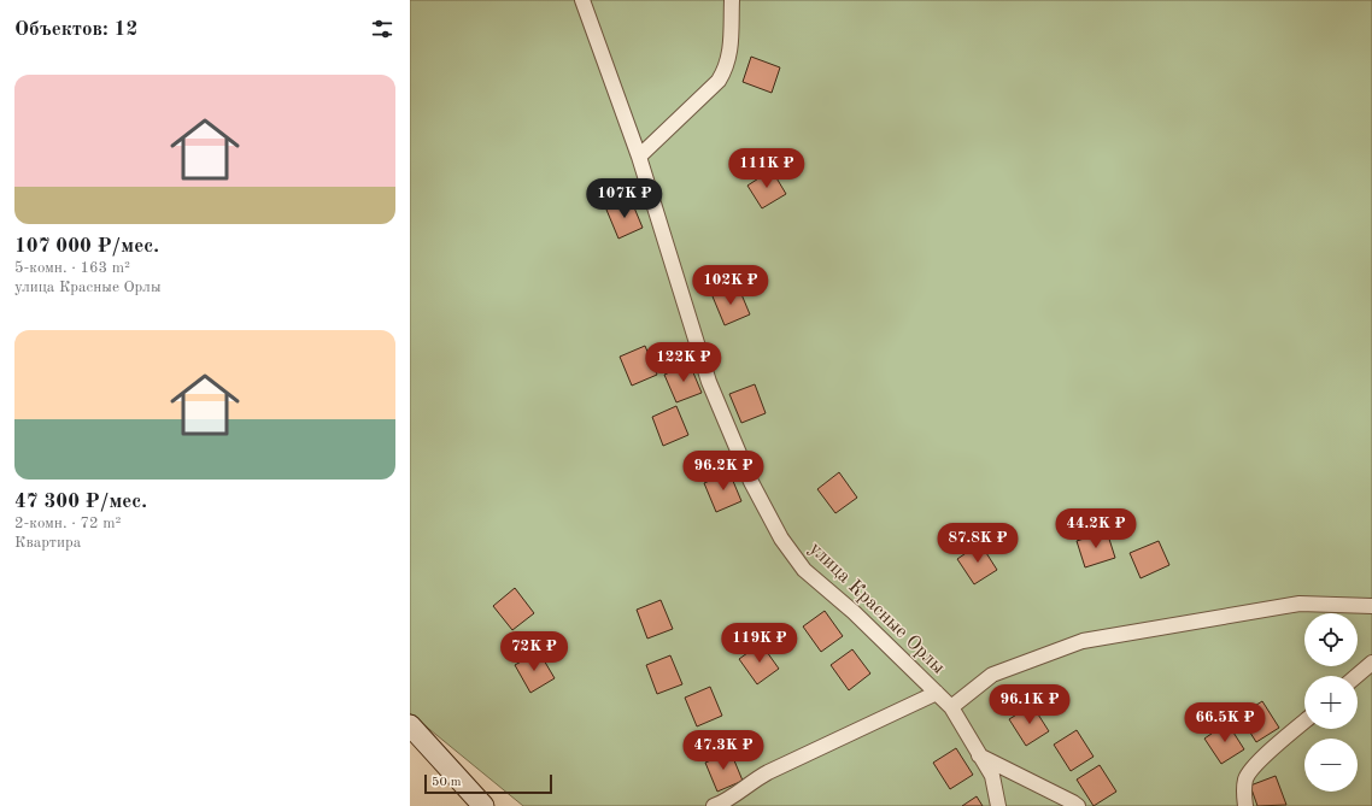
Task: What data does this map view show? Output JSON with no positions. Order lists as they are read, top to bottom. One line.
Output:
{"streets":{"street":["улица Красные Орлы"]},"scale_bar":"50 m","page":{"heading":"Объектов: 12","list":[{"name":"107 000 ₽/мес.","note":"5-комн. · 163 m² · улица Красные Орлы"},{"name":"47 300 ₽/мес.","note":"2-комн. · 72 m² · Квартира"}],"price":["111K ₽","107K ₽","102K ₽","122K ₽","96.2K ₽","44.2K ₽","87.8K ₽","119K ₽","72K ₽","96.1K ₽","66.5K ₽","47.3K ₽"],"map_buttons":["+","−"],"scale":"50 m"}}
